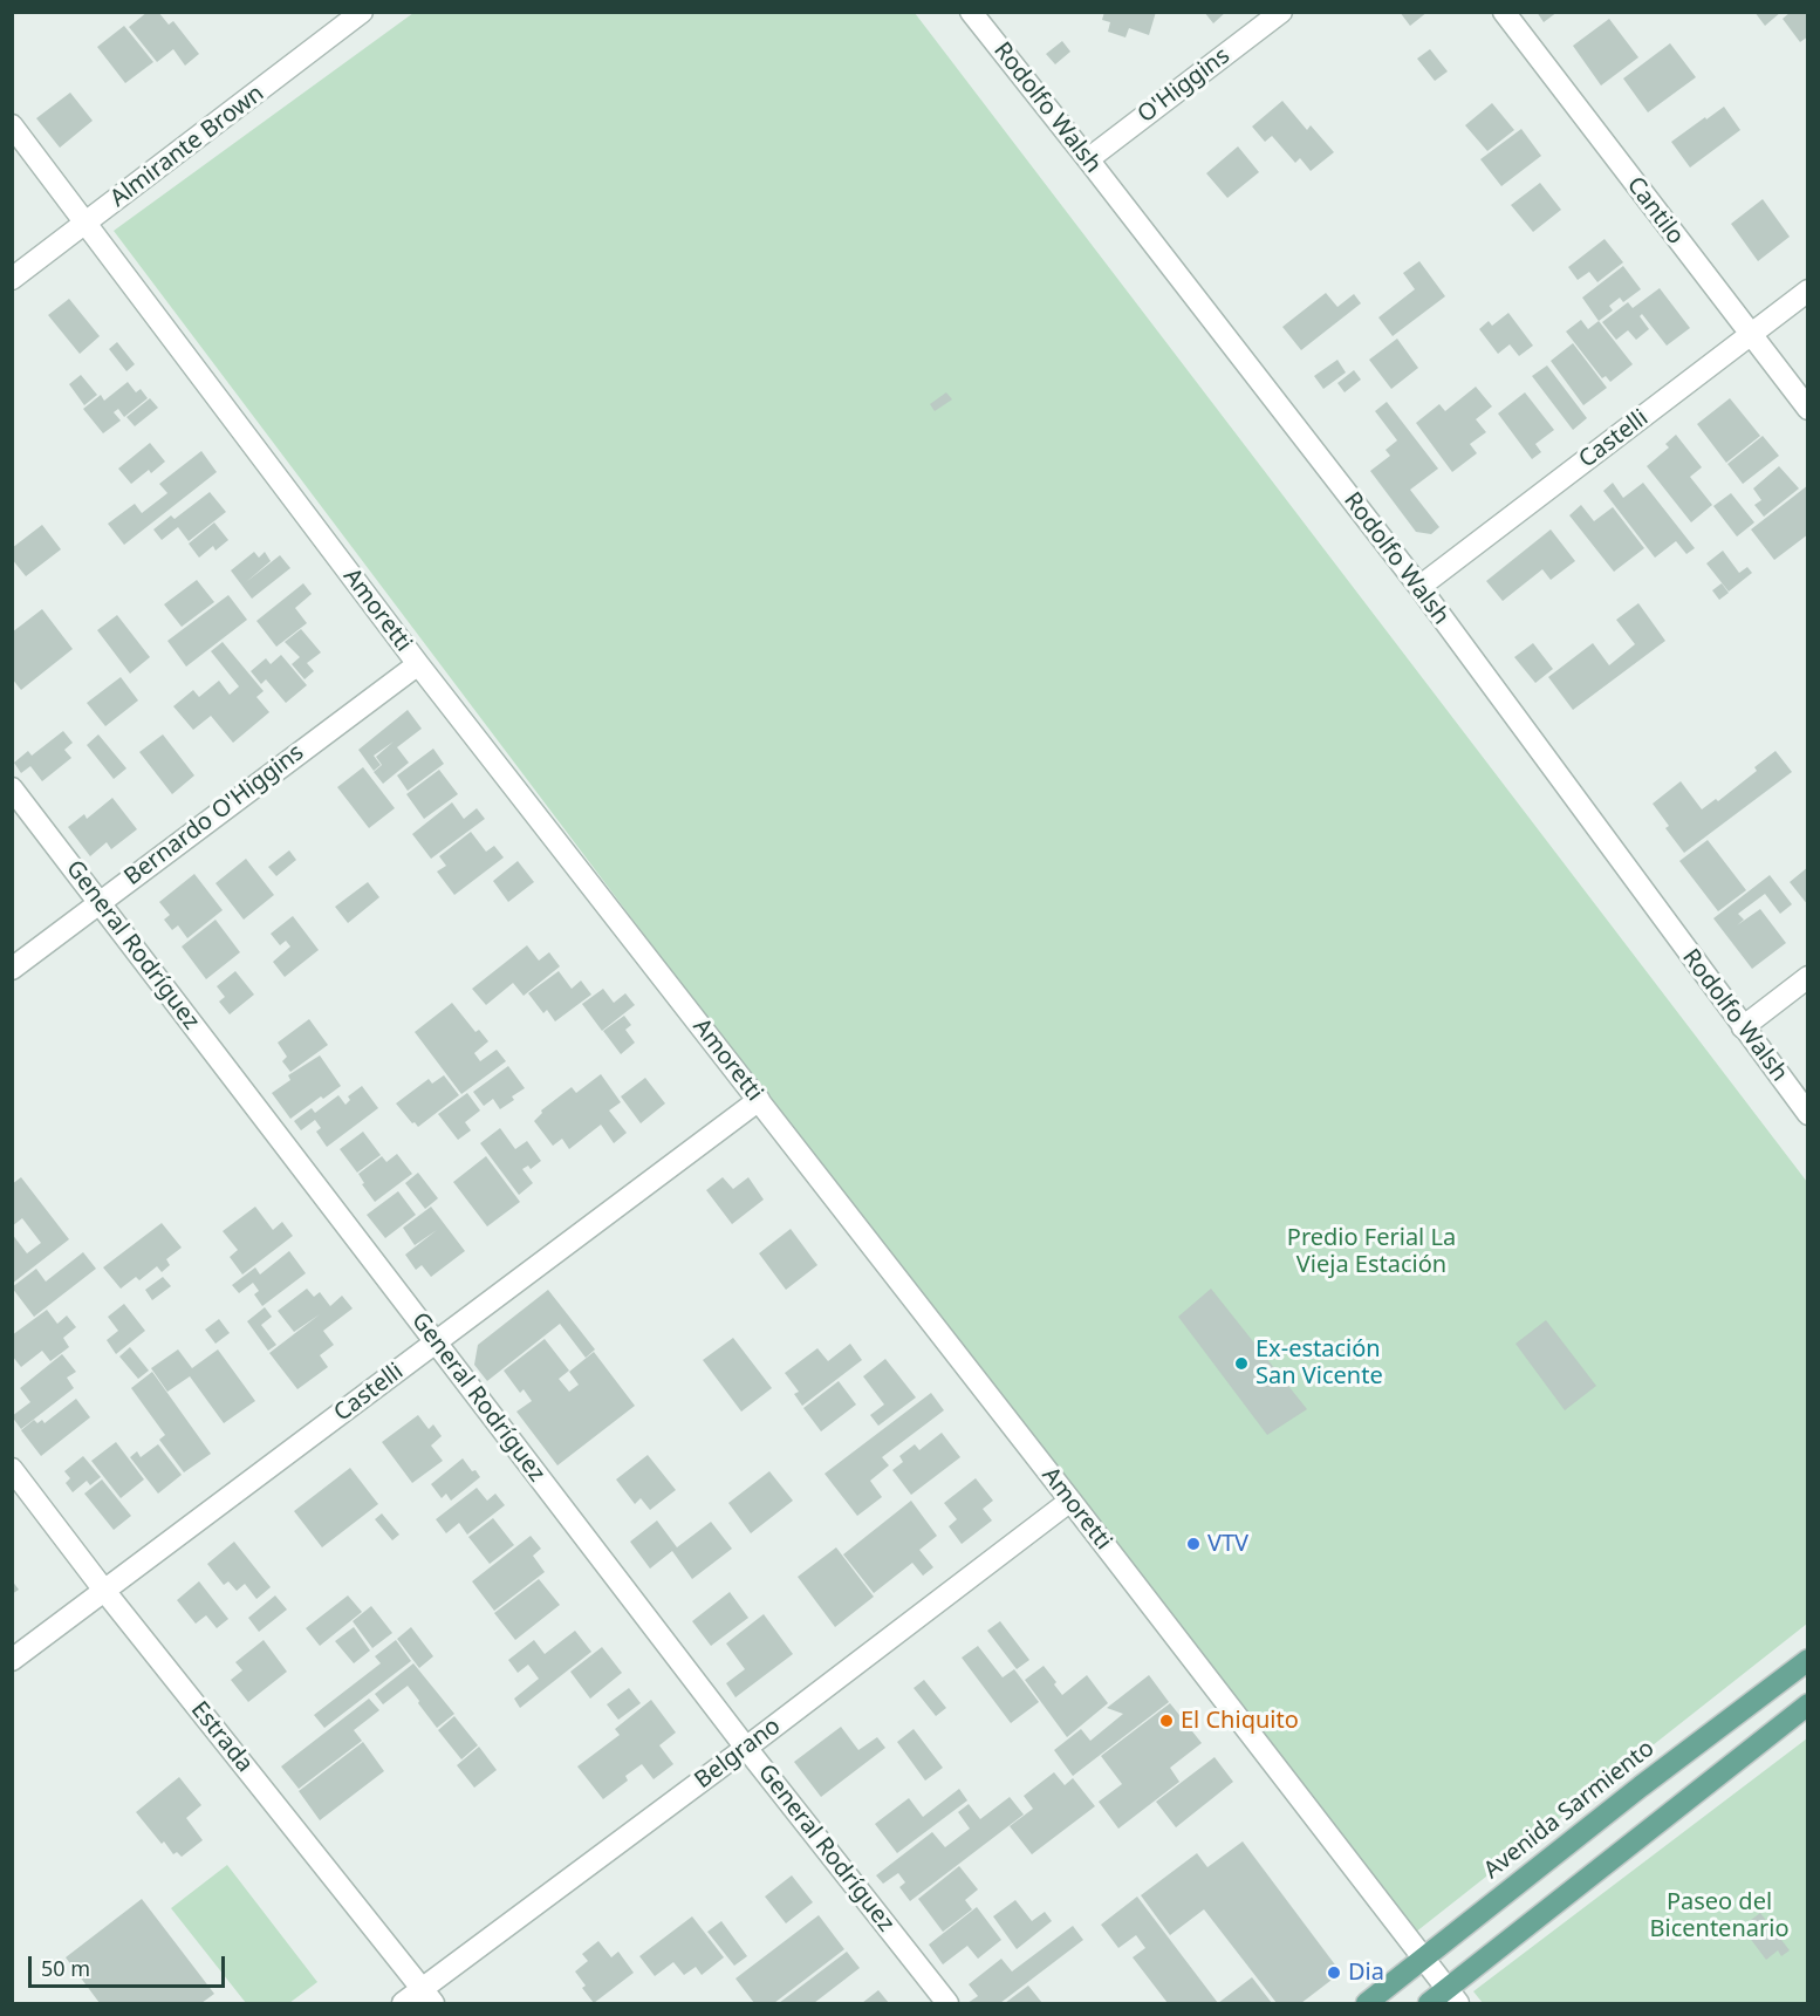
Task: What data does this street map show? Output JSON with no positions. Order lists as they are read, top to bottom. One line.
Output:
{"streets":{"main road":["Avenida Sarmiento"],"street":["O'Higgins","Rodolfo Walsh","Almirante Brown","Cantilo","Castelli","Amoretti","Bernardo O'Higgins","General Rodríguez","Estrada","Belgrano"]},"crossings":[["O'Higgins","Rodolfo Walsh"],["Rodolfo Walsh","Castelli"],["Almirante Brown","Amoretti"],["Cantilo","Castelli"],["Castelli","Amoretti"],["Castelli","General Rodríguez"],["Castelli","Estrada"],["Amoretti","Bernardo O'Higgins"],["Amoretti","Belgrano"],["Amoretti","Avenida Sarmiento"],["Bernardo O'Higgins","General Rodríguez"],["General Rodríguez","Belgrano"],["Estrada","Belgrano"]],"parks":["Predio Ferial La Vieja Estación","Paseo del Bicentenario"],"places":["Ex-estación San Vicente","VTV","El Chiquito","Dia"],"scale_bar":"50 m"}
